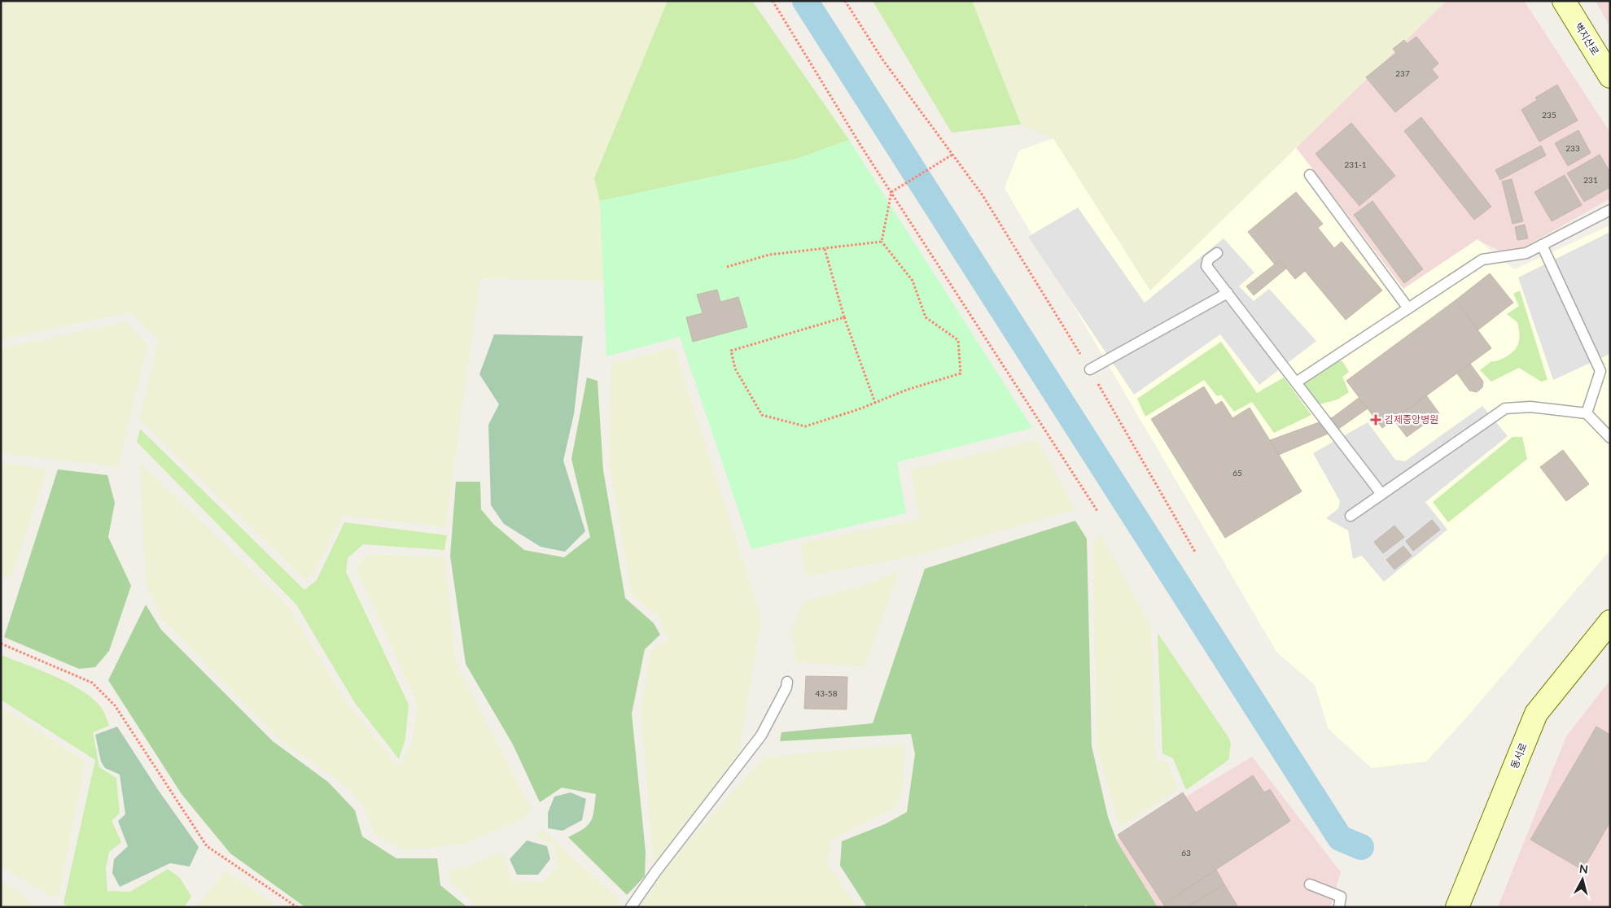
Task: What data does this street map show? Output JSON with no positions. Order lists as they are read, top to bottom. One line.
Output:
{"streets":{"main road":["벽지산로","동서로"]},"places":{"health":["김제중앙병원"]},"house_numbers":["237","235","233","231-1","231","65","43-58","63"],"north":"top"}
